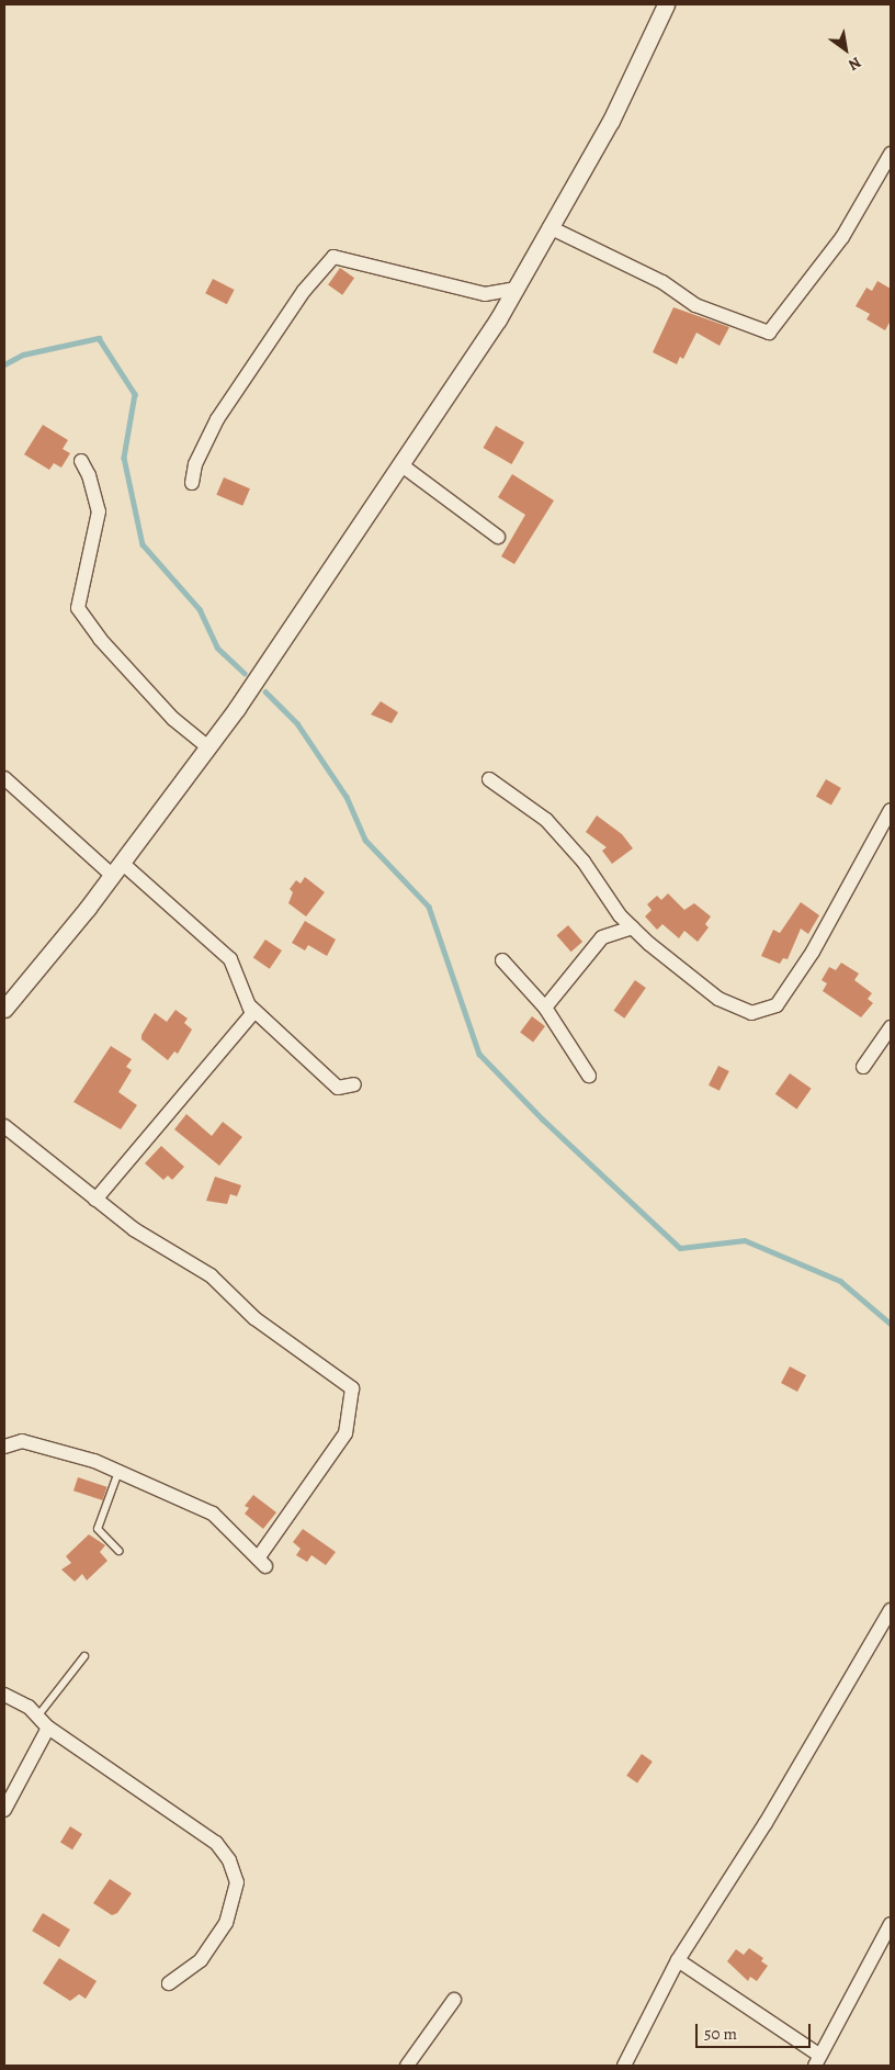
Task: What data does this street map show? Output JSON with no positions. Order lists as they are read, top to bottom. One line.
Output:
{"scale_bar":"50 m","north":"bottom right"}
